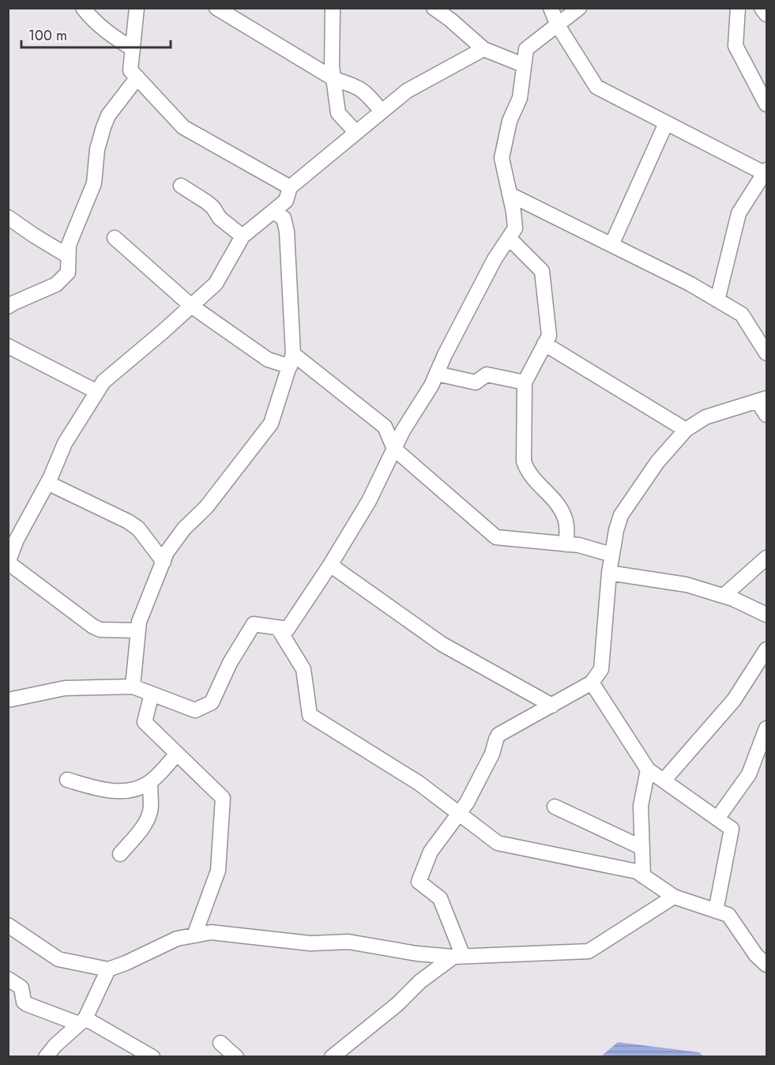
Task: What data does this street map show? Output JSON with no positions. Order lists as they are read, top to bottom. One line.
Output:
{"scale_bar":"100 m"}
